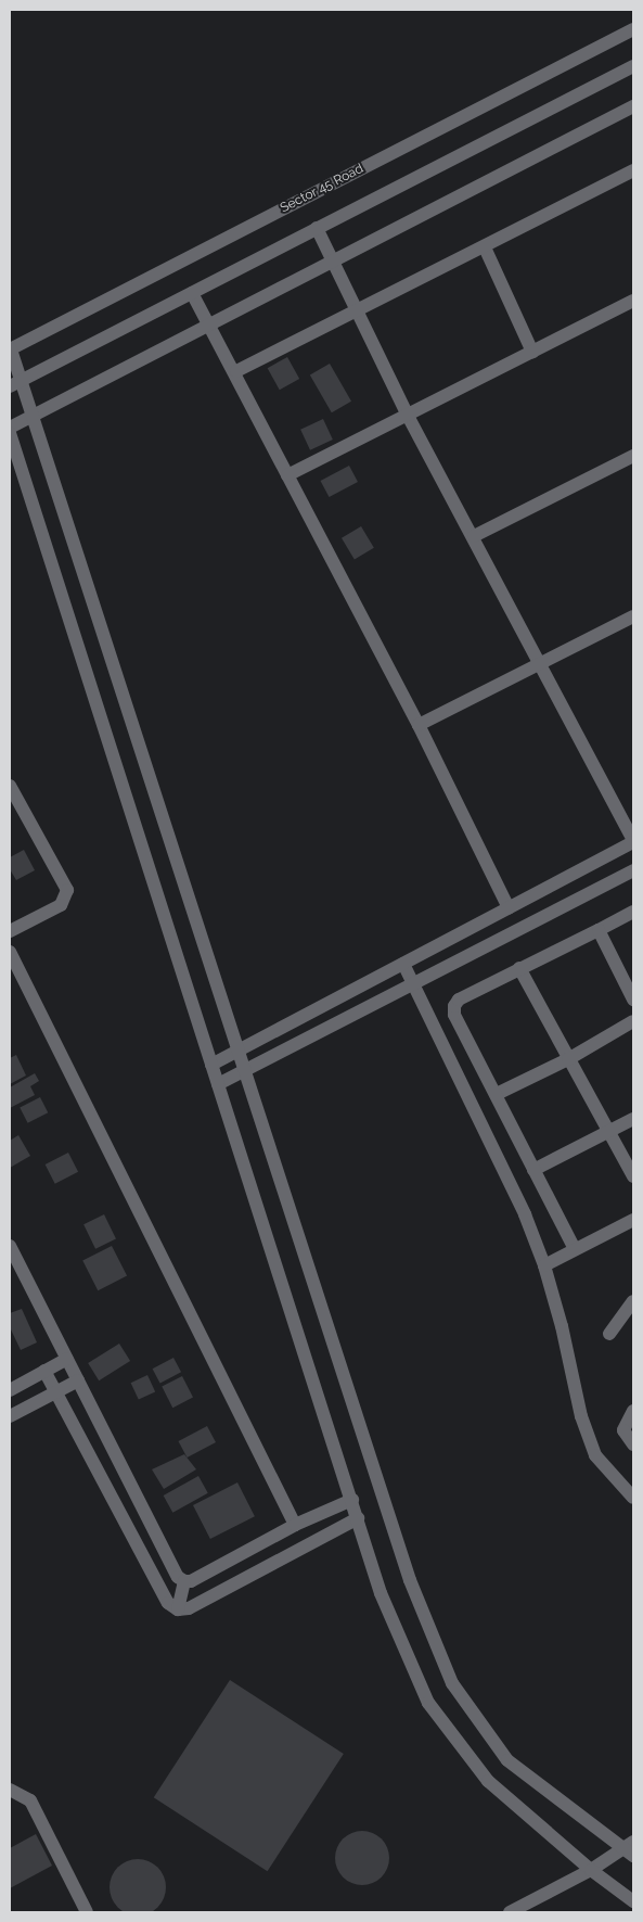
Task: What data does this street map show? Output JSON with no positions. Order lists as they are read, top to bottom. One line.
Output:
{"streets":{"street":["Sector 45 Road"]}}
